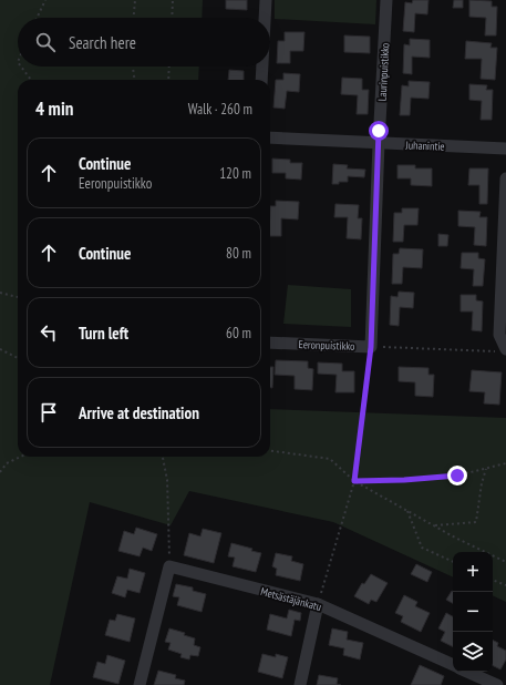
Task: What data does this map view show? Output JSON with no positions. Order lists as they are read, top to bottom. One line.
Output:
{"streets":{"street":["Laurinpuistikko","Juhanintie","Eeronpuistikko","Metsästäjänkatu"]},"crossings":[["Laurinpuistikko","Juhanintie"],["Laurinpuistikko","Eeronpuistikko"],["Juhanintie","Eeronpuistikko"]],"page":{"search":"Search here","heading":["4 min","Walk · 260 m"],"list":[["Continue","Eeronpuistikko","120 m"],["Continue","80 m"],["Turn left","60 m"],"Arrive at destination"],"map_buttons":["+","−"]}}
